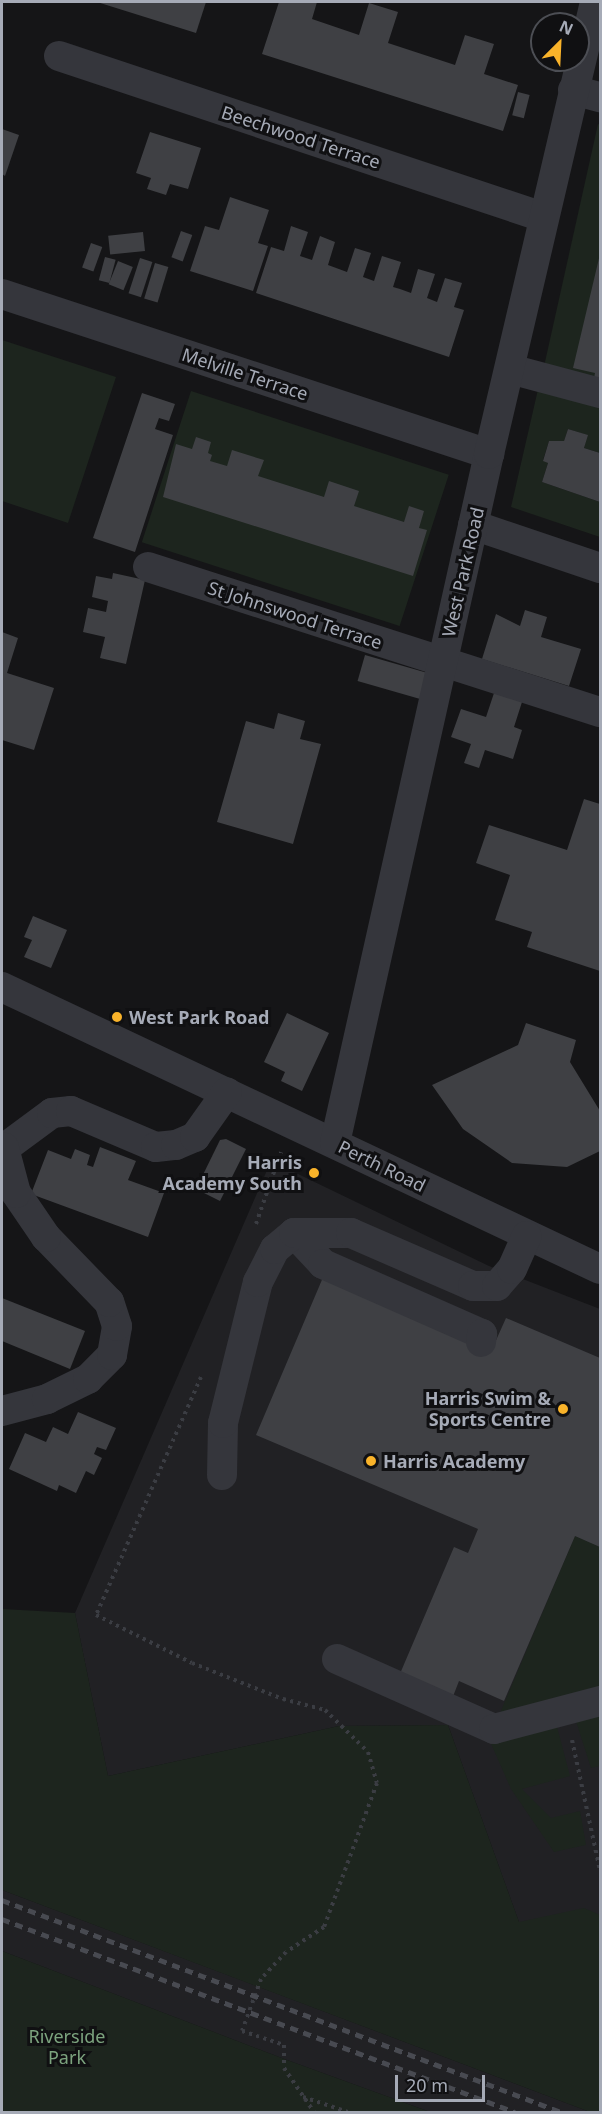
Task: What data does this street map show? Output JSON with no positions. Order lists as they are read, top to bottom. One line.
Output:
{"streets":{"street":["Beechwood Terrace","Melville Terrace","West Park Road","St Johnswood Terrace","Perth Road"]},"crossings":[["Beechwood Terrace","West Park Road"],["Melville Terrace","West Park Road"],["West Park Road","St Johnswood Terrace"],["West Park Road","Perth Road"]],"parks":["Riverside Park"],"places":["West Park Road","Harris Academy South","Harris Swim & Sports Centre","Harris Academy"],"scale_bar":"20 m","north":"top right"}
